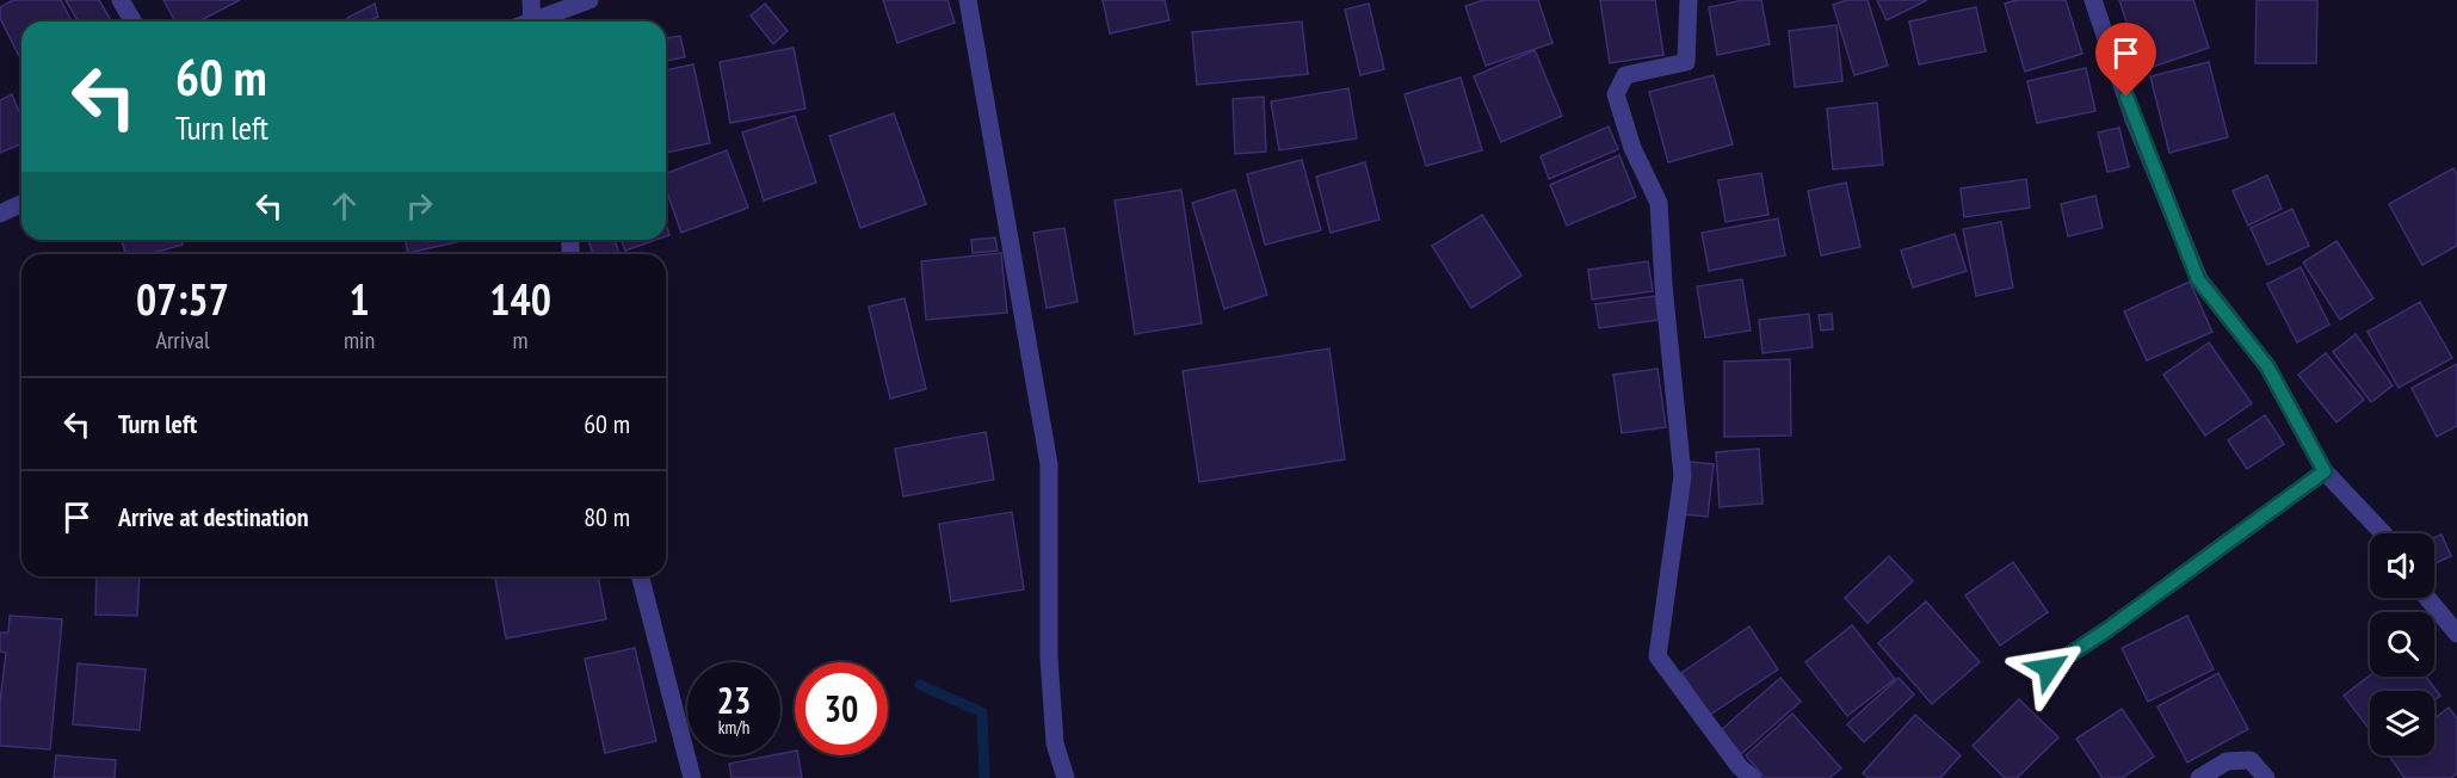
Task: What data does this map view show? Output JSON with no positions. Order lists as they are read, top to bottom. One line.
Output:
{"page":{"turn":["60 m","Turn left"],"eta":["07:57","Arrival","1","min","140","m"],"list":[{"name":"Turn left","value":"60 m"},{"name":"Arrive at destination","value":"80 m"}],"speed":"23 km/h","limit":"30"}}
